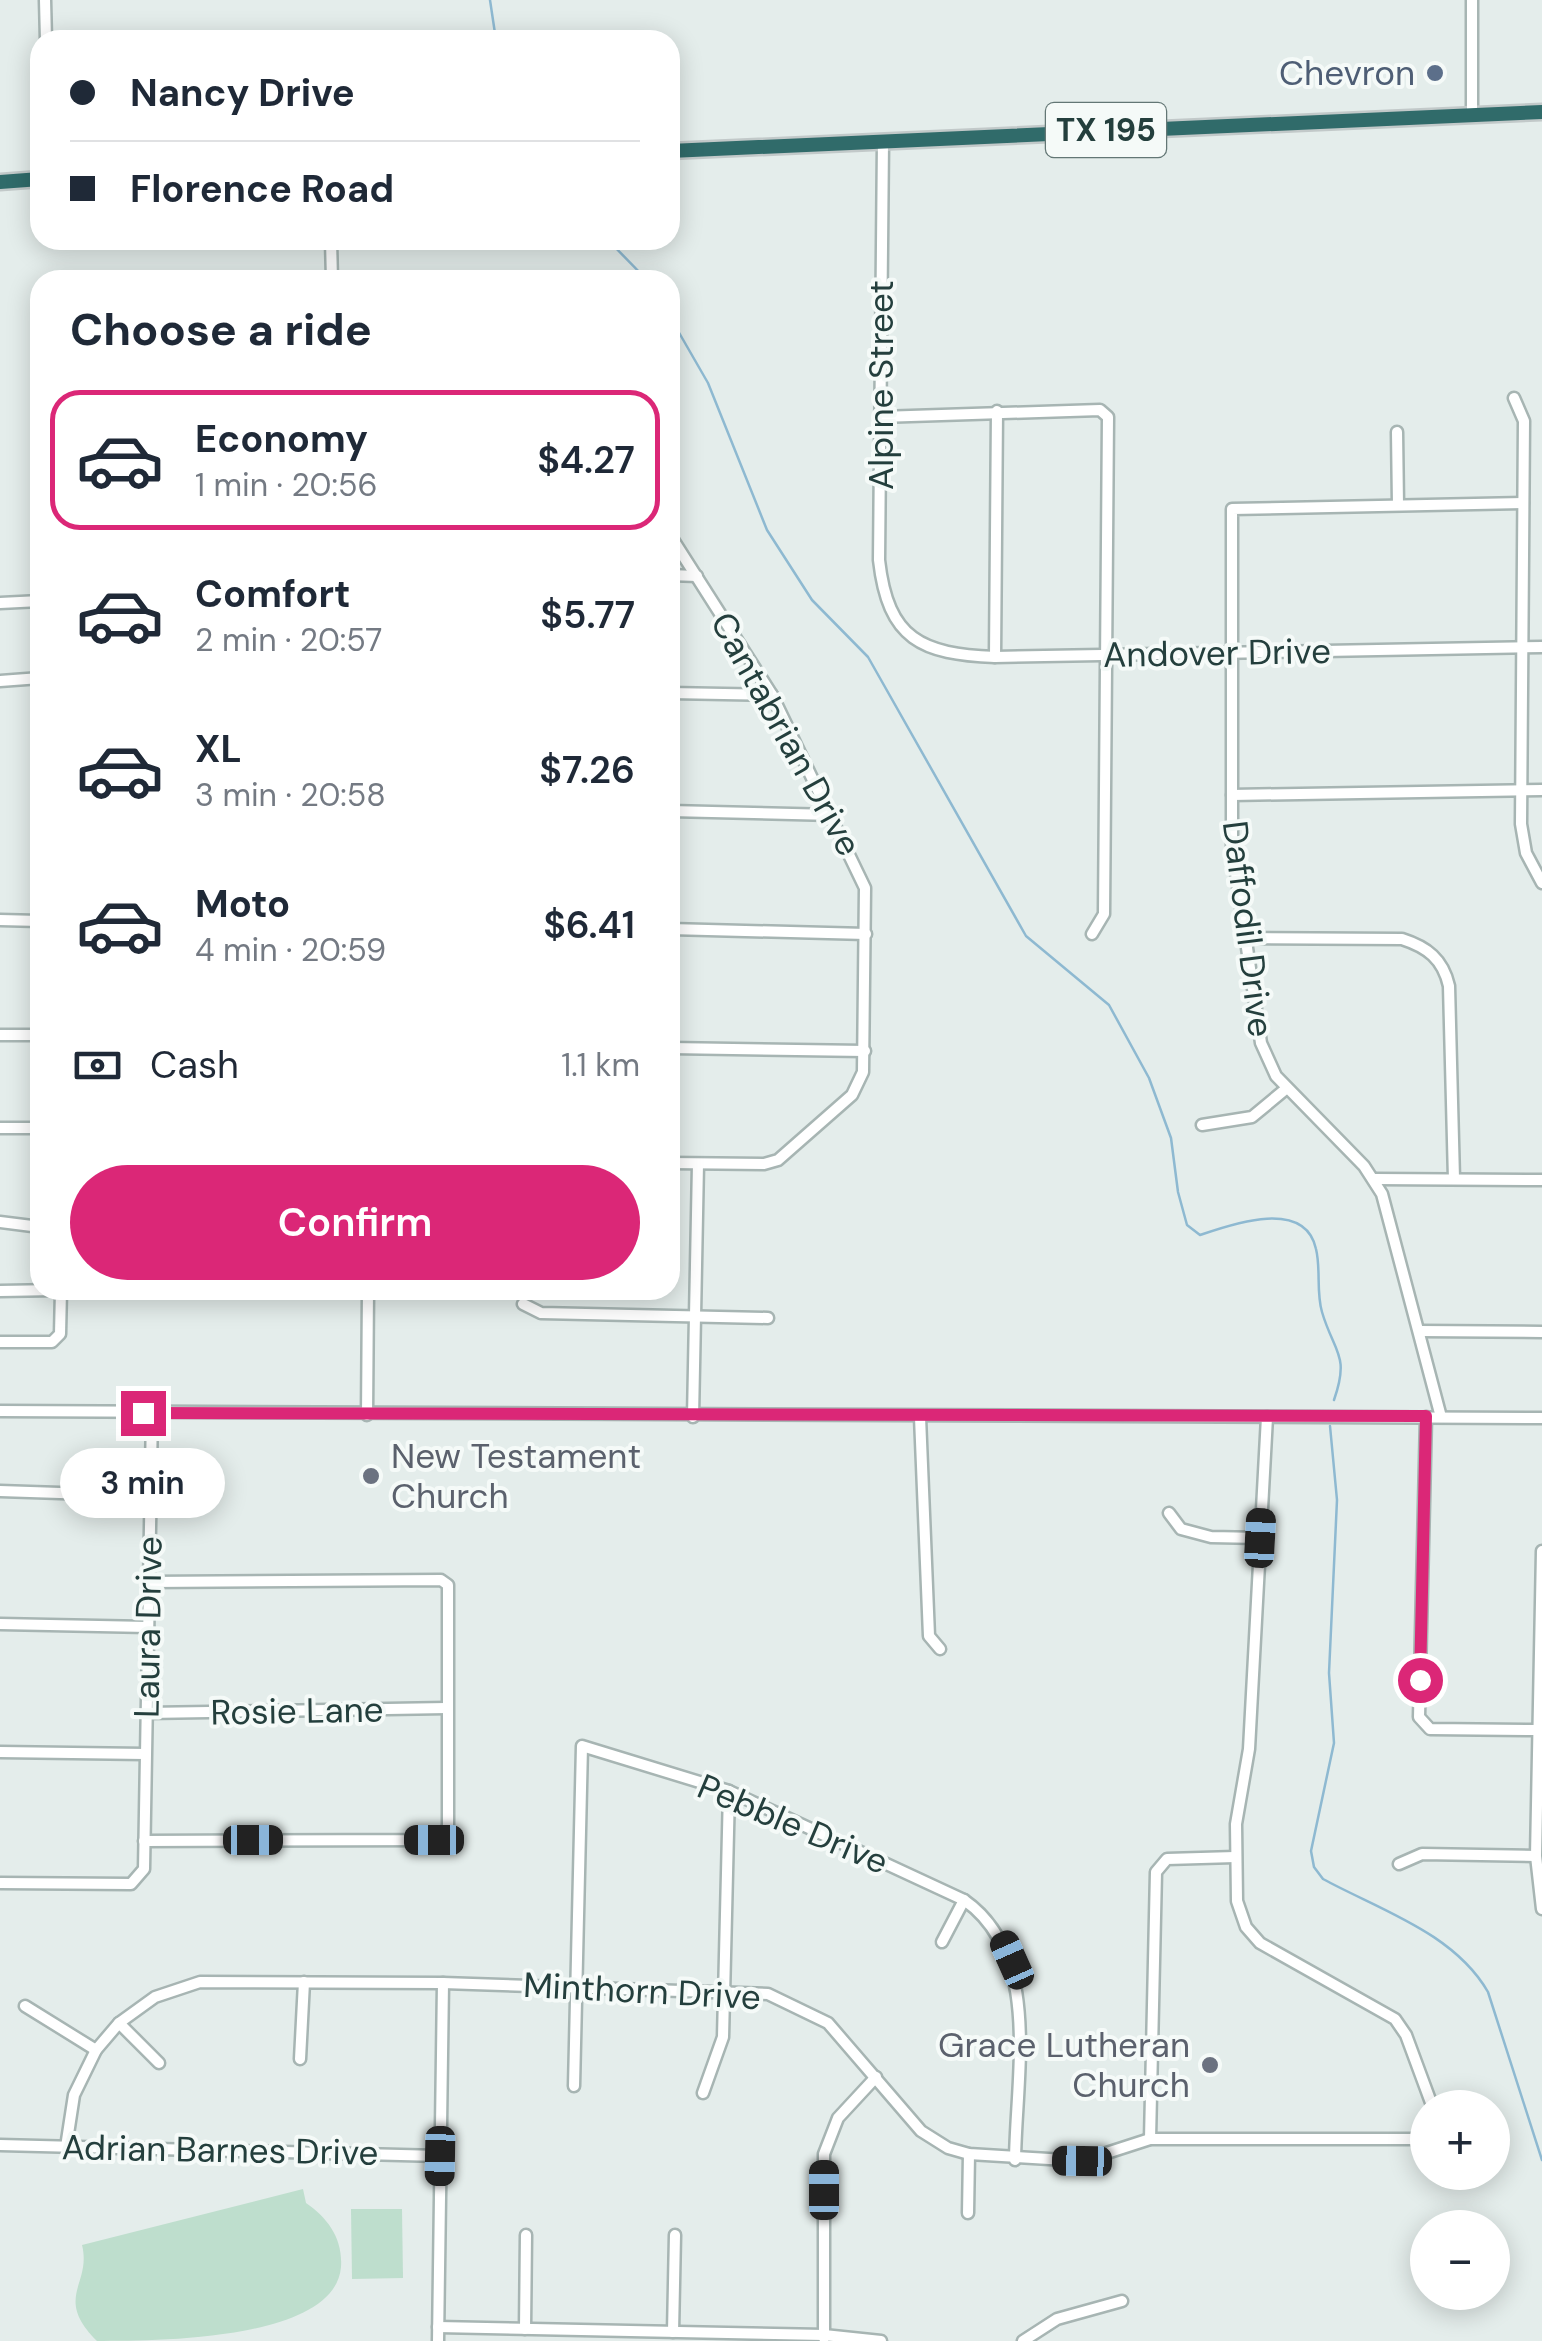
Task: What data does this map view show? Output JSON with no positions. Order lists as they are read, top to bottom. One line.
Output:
{"streets":{"highway":["TX 195"],"street":["Alpine Street","Andover Drive","Cantabrian Drive","Daffodil Drive","Laura Drive","Rosie Lane","Pebble Drive","Minthorn Drive","Adrian Barnes Drive"]},"crossings":[["TX 195","Alpine Street"],["Alpine Street","Andover Drive"],["Andover Drive","Daffodil Drive"],["Laura Drive","Rosie Lane"],["Pebble Drive","Minthorn Drive"],["Minthorn Drive","Adrian Barnes Drive"]],"places":["Chevron","New Testament Church","Grace Lutheran Church"],"page":{"banner":["Nancy Drive","Florence Road"],"heading":"Choose a ride","list":[{"name":"Economy","note":"1 min · 20:56","value":"$4.27"},{"name":"Comfort","note":"2 min · 20:57","value":"$5.77"},{"name":"XL","note":"3 min · 20:58","value":"$7.26"},{"name":"Moto","note":"4 min · 20:59","value":"$6.41"}],"pay":["Cash","1.1 km"],"buttons":"Confirm","bubble":"3 min","map_buttons":["+","−"]}}
